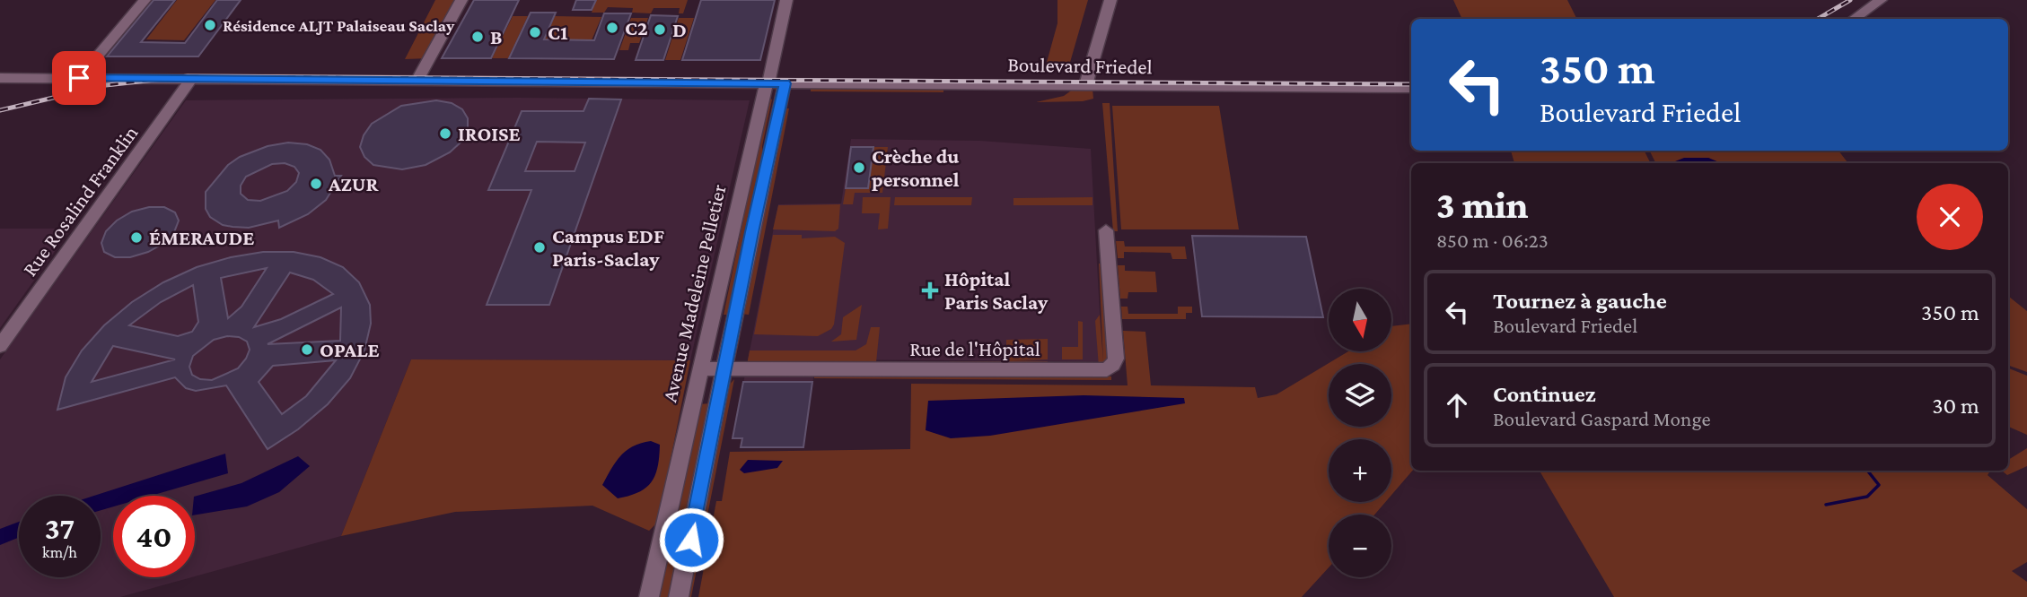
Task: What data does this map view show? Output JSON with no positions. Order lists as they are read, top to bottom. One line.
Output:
{"streets":{"street":["Boulevard Friedel","Rue Rosalind Franklin","Avenue Madeleine Pelletier","Rue de l'Hôpital"]},"crossings":[["Boulevard Friedel","Rue Rosalind Franklin"],["Boulevard Friedel","Avenue Madeleine Pelletier"],["Avenue Madeleine Pelletier","Rue de l'Hôpital"]],"places":{"other":["Résidence ALJT Palaiseau Saclay","C2","D","C1","B","IROISE","Crèche du personnel","AZUR","ÉMERAUDE","Campus EDF Paris-Saclay","OPALE"],"health":["Hôpital Paris Saclay"]},"north":"bottom","page":{"turn":["350 m","Boulevard Friedel"],"heading":["3 min","850 m · 06:23"],"list":[{"name":"Tournez à gauche","note":"Boulevard Friedel","value":"350 m"},{"name":"Continuez","note":"Boulevard Gaspard Monge","value":"30 m"}],"map_buttons":["+","−"],"speed":"37 km/h","limit":"40"}}
